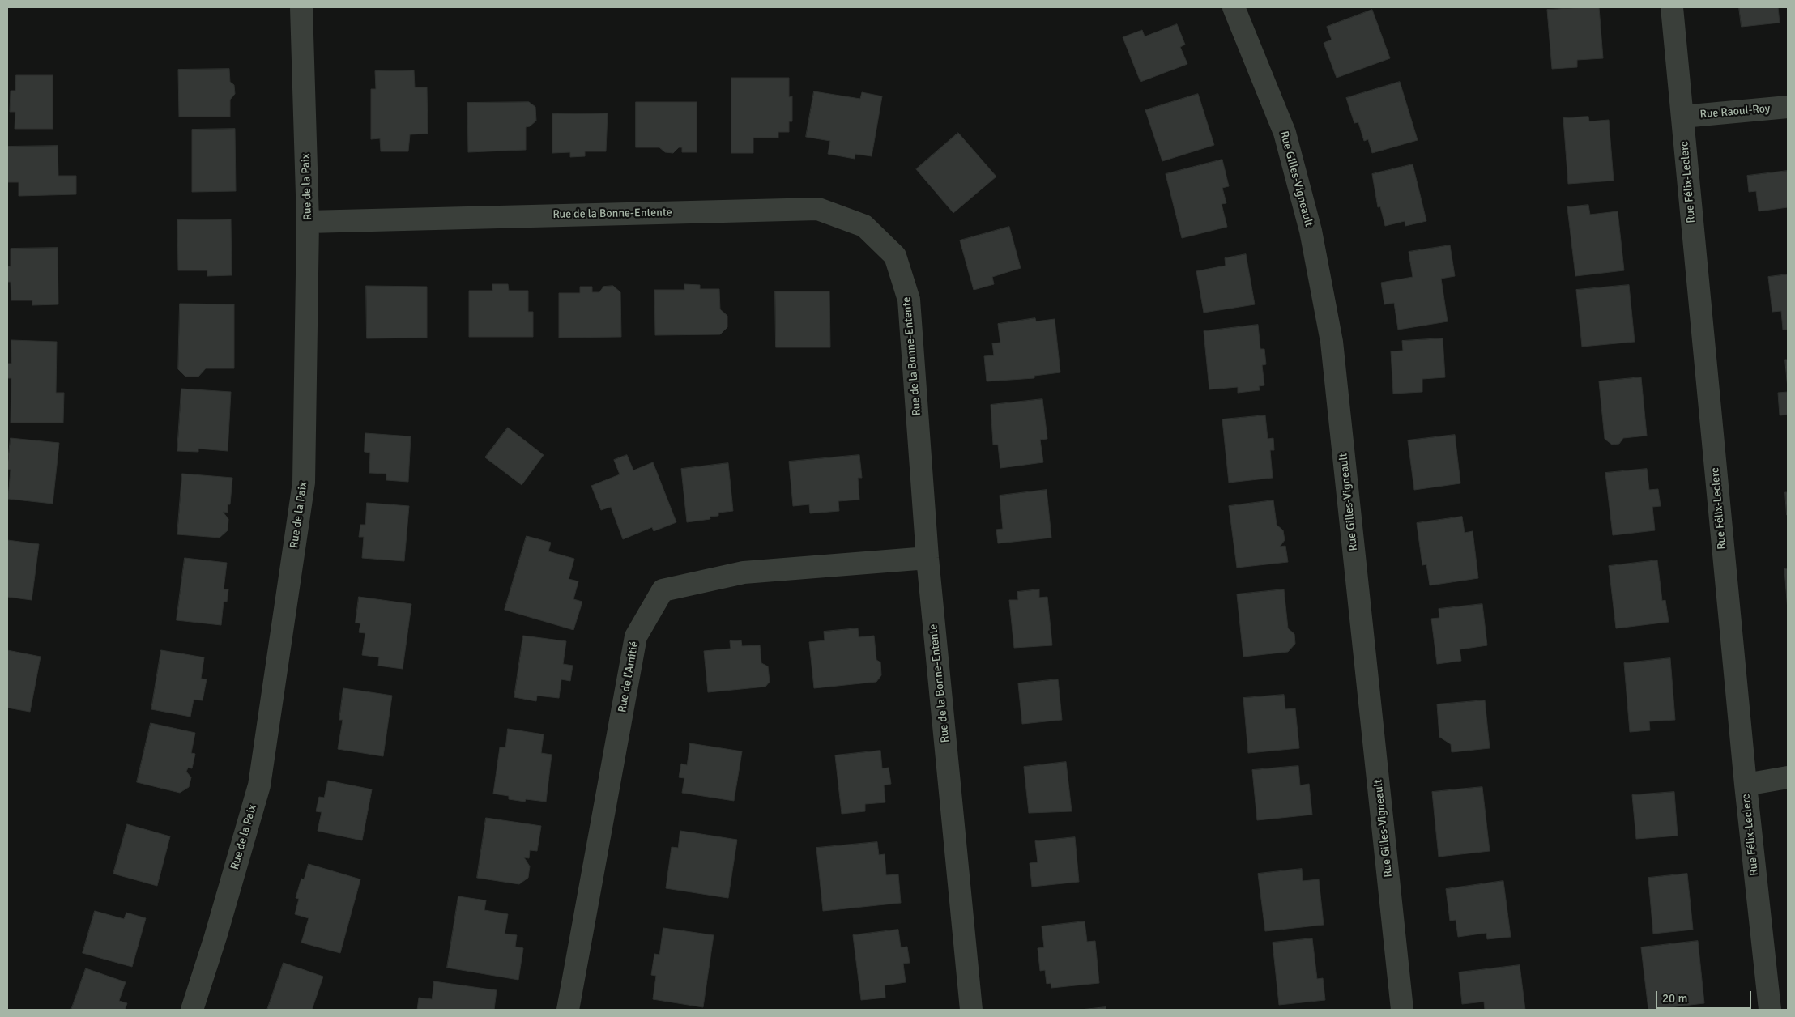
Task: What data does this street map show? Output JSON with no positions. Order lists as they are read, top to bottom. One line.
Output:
{"streets":{"street":["Rue Raoul-Roy","Rue Gilles-Vigneault","Rue Félix-Leclerc","Rue de la Paix","Rue de la Bonne-Entente","Rue de l'Amitié"]},"crossings":[["Rue Raoul-Roy","Rue Félix-Leclerc"],["Rue de la Paix","Rue de la Bonne-Entente"],["Rue de la Bonne-Entente","Rue de l'Amitié"]],"scale_bar":"20 m"}
